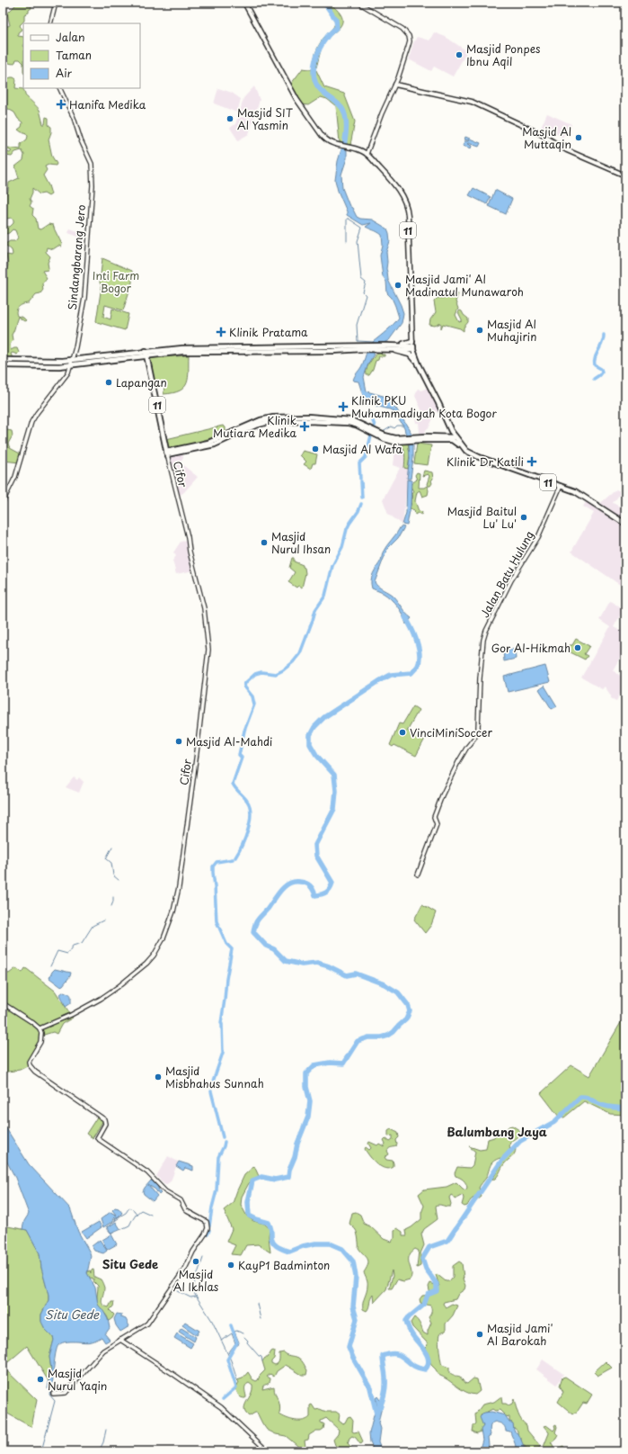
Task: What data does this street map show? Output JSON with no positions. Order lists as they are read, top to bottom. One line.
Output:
{"streets":{"highway":["11"],"street":["Sindangbarang Jero","Cifor","Jalan Batu Hulung"]},"crossings":[["11","Cifor"],["11","Jalan Batu Hulung"]],"districts":["Balumbang Jaya","Situ Gede"],"water":["Situ Gede"],"parks":["Inti Farm Bogor"],"places":{"other":["Masjid Ponpes Ibnu Aqil","Masjid SIT Al Yasmin","Masjid Al Muttaqin","Masjid Jami' Al Madinatul Munawaroh","Masjid Al Muhajirin","Lapangan","Masjid Al Wafa","Masjid Baitul Lu' Lu'","Masjid Nurul Ihsan","Gor Al-Hikmah","VinciMiniSoccer","Masjid Al-Mahdi","Masjid Misbhahus Sunnah","Masjid Al Ikhlas","KayP1 Badminton","Masjid Jami' Al Barokah","Masjid Nurul Yaqin"],"health":["Hanifa Medika","Klinik Pratama","Klinik PKU Muhammadiyah Kota Bogor","Klinik Mutiara Medika","Klinik Dr Katili"]},"legend":["Jalan","Taman","Air"]}
